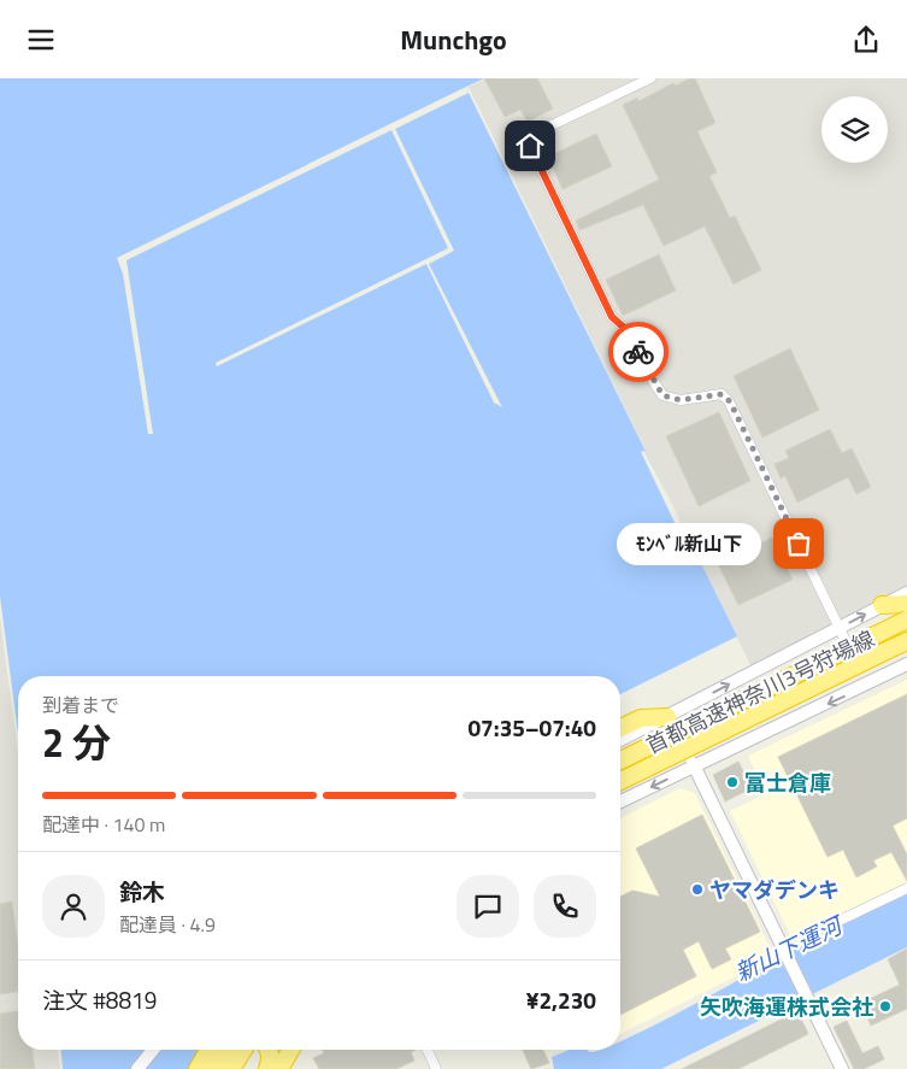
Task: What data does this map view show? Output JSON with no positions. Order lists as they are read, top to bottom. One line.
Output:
{"streets":{"highway":["首都高速神奈川3号狩場線"]},"water":["新山下運河"],"places":["ﾓﾝﾍﾞﾙ新山下","富士倉庫","ヤマダデンキ","矢吹海運株式会社"],"page":{"header":"Munchgo","bubble":"ﾓﾝﾍﾞﾙ新山下","heading":["2 分","到着まで","07:35–07:40"],"panel":["鈴木","配達員 · 4.9","注文 #8819","¥2,230"],"bar":"配達中 · 140 m"}}
